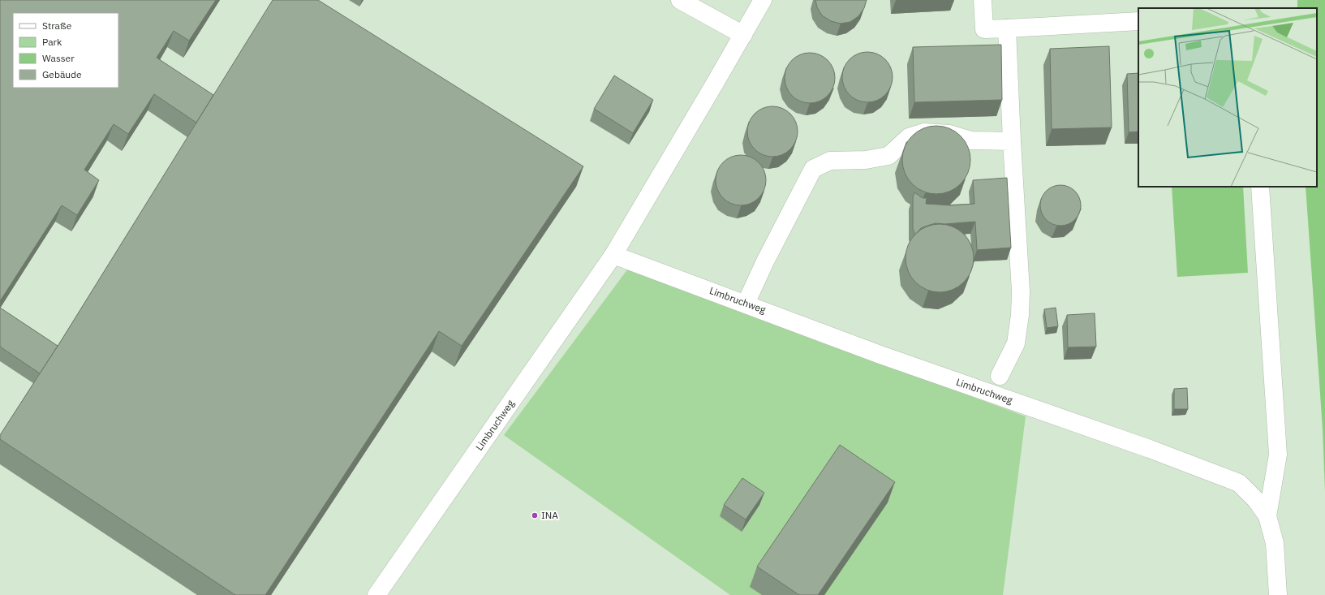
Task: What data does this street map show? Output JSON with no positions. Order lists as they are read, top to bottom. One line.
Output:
{"streets":{"street":["Limbruchweg"]},"places":["INA"],"legend":["Straße","Park","Wasser","Gebäude"]}
